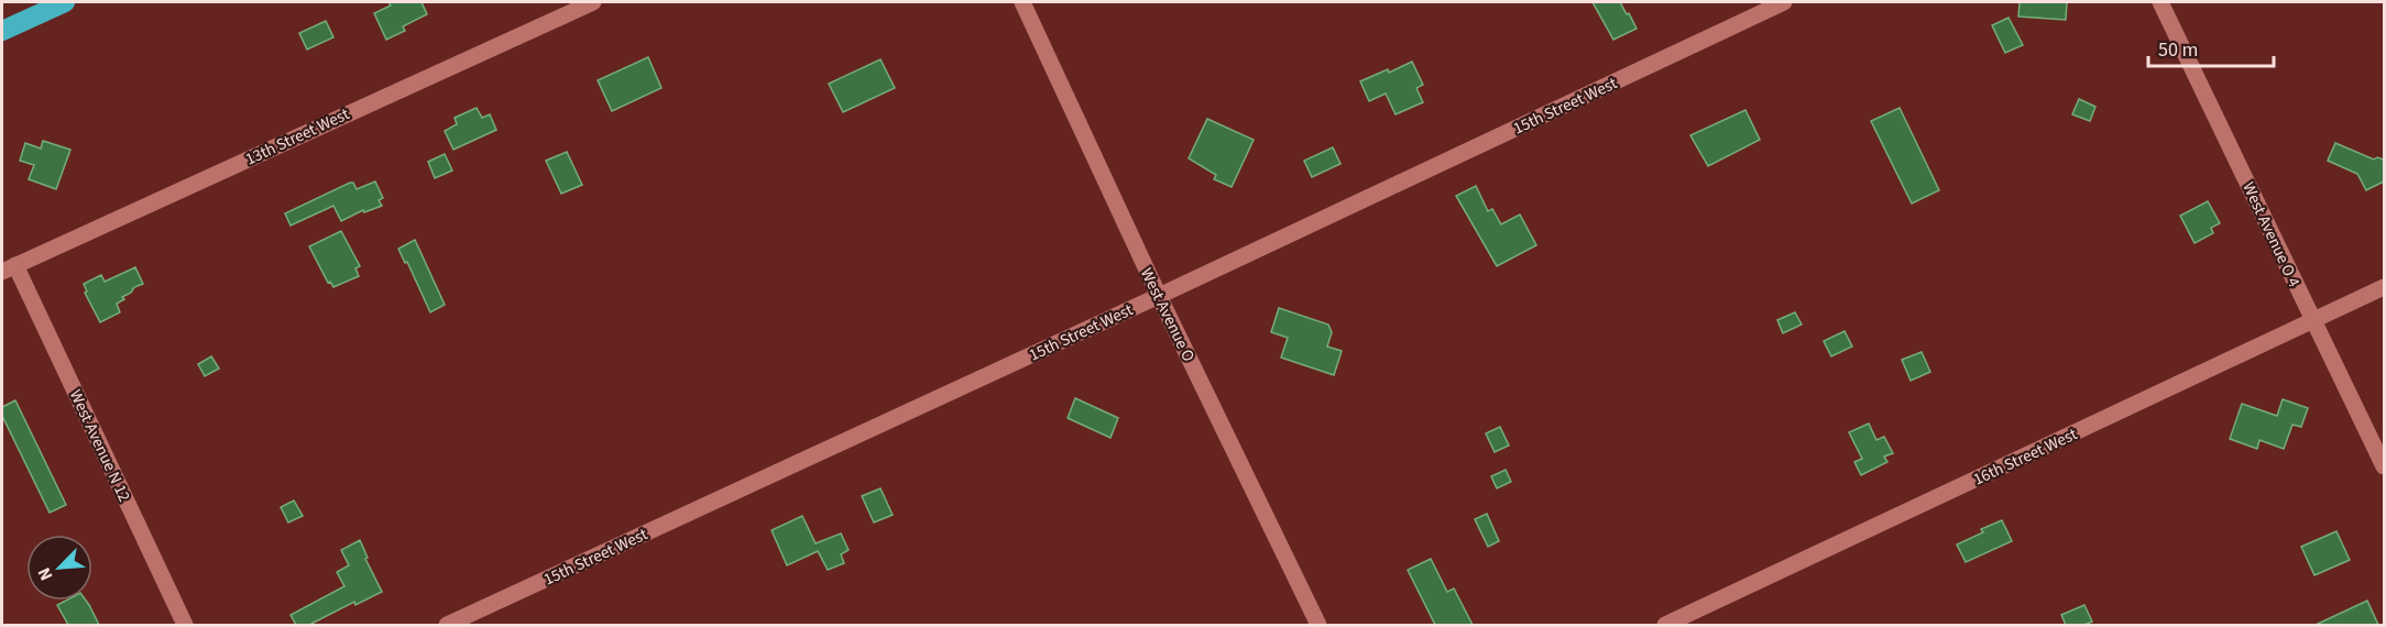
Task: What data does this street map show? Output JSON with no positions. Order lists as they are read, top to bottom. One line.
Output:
{"streets":{"street":["15th Street West","13th Street West","West Avenue O 4","West Avenue O","West Avenue N 12","16th Street West"]},"crossings":[["15th Street West","West Avenue O"],["13th Street West","West Avenue N 12"],["West Avenue O 4","16th Street West"]],"scale_bar":"50 m","north":"bottom left"}
